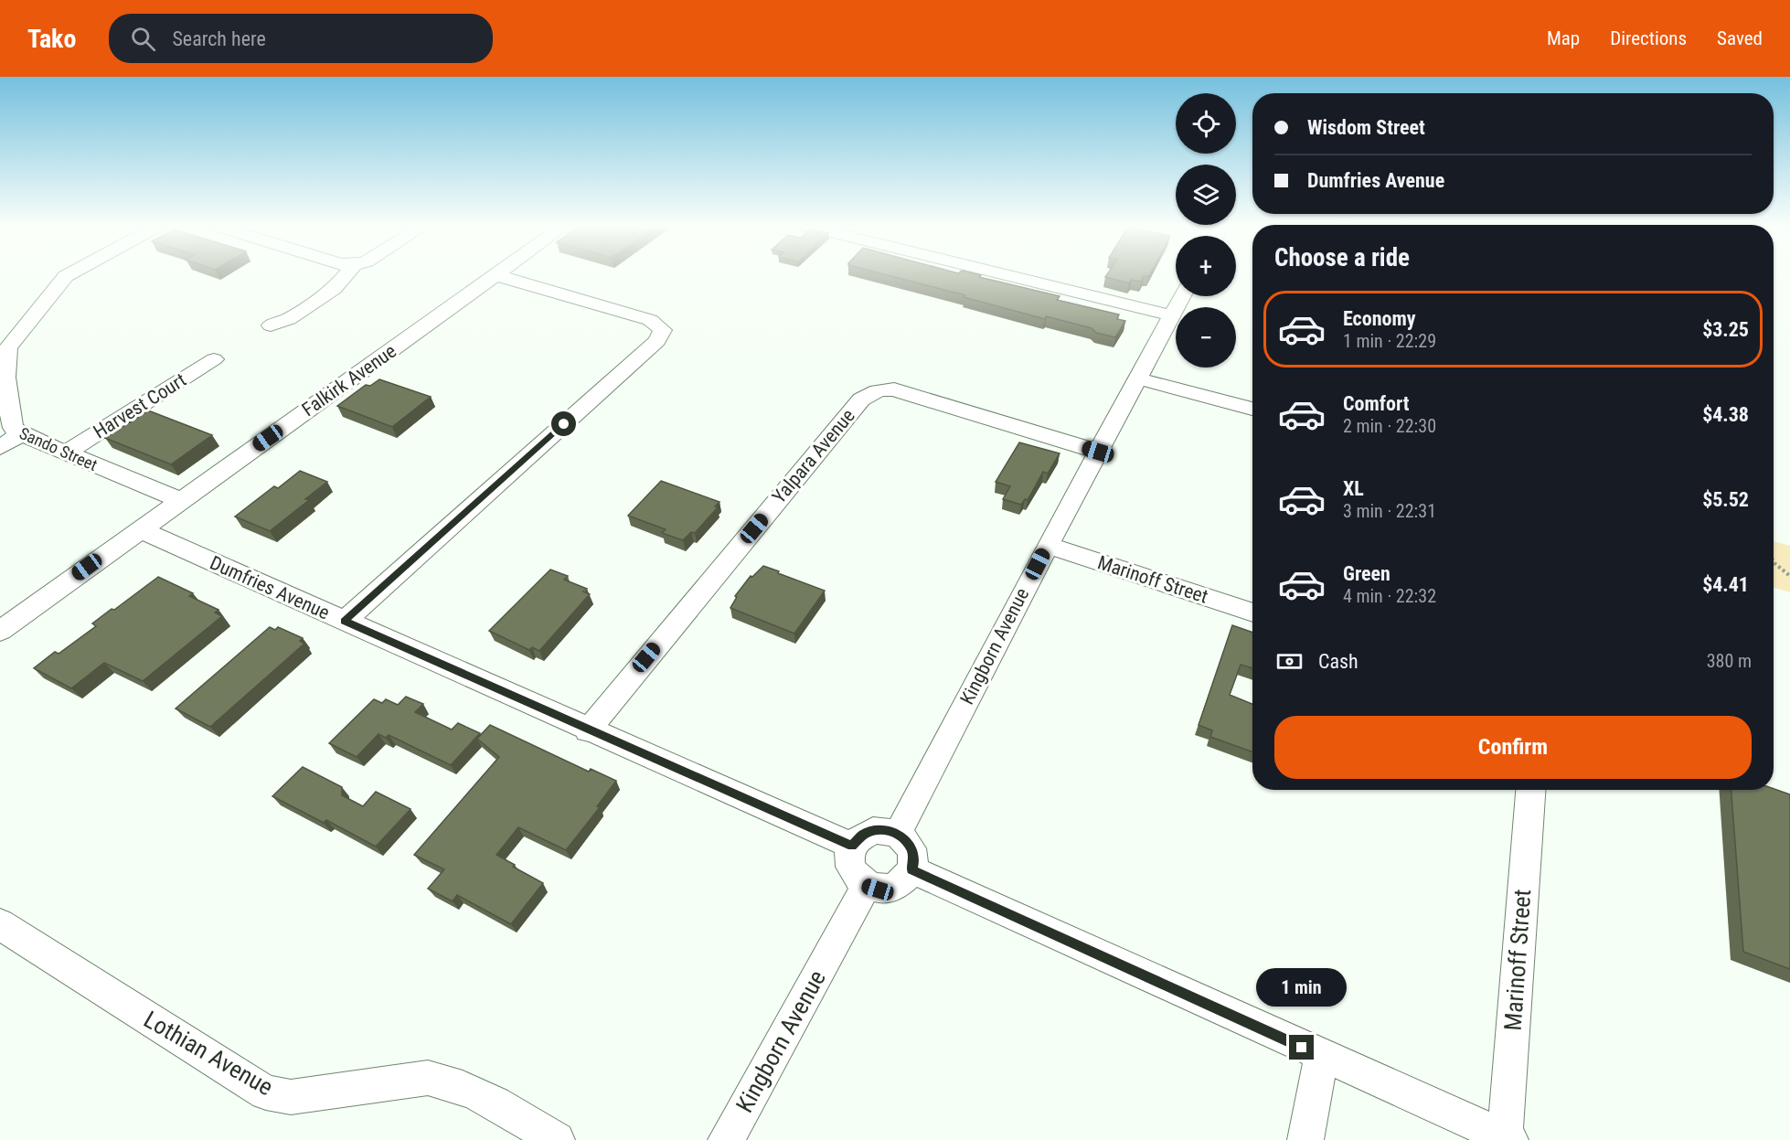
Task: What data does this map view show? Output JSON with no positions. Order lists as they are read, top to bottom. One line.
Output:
{"streets":{"street":["Falkirk Avenue","Harvest Court","Sando Street","Yalpara Avenue","Marinoff Street","Dumfries Avenue","Kingborn Avenue","Lothian Avenue"]},"crossings":[["Falkirk Avenue","Sando Street"],["Falkirk Avenue","Dumfries Avenue"],["Harvest Court","Sando Street"],["Yalpara Avenue","Dumfries Avenue"],["Yalpara Avenue","Kingborn Avenue"],["Marinoff Street","Kingborn Avenue"],["Dumfries Avenue","Kingborn Avenue"]],"page":{"header":"Tako","search":"Search here","nav":["Map","Directions","Saved"],"map_buttons":["+","−"],"banner":["Wisdom Street","Dumfries Avenue"],"heading":"Choose a ride","list":[{"name":"Economy","note":"1 min · 22:29","value":"$3.25"},{"name":"Comfort","note":"2 min · 22:30","value":"$4.38"},{"name":"XL","note":"3 min · 22:31","value":"$5.52"},{"name":"Green","note":"4 min · 22:32","value":"$4.41"}],"pay":["Cash","380 m"],"buttons":"Confirm","bubble":"1 min"}}
